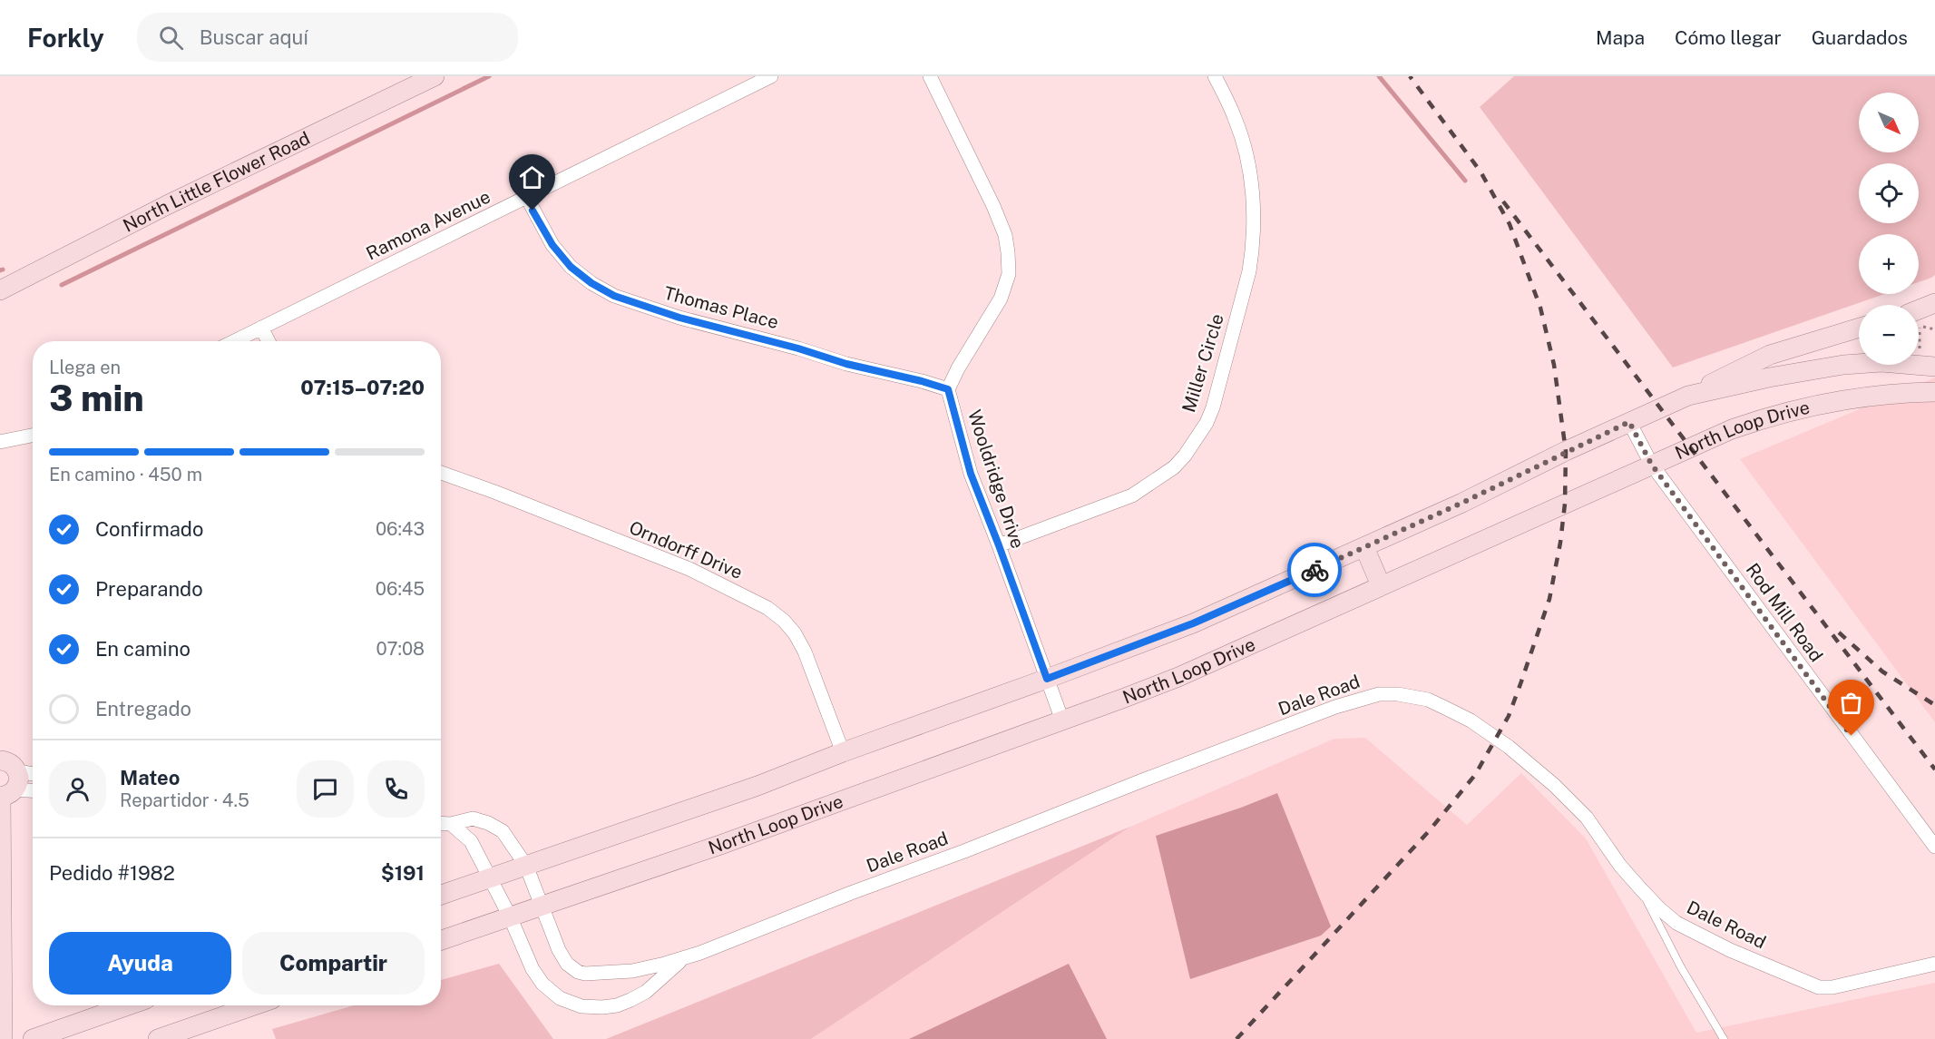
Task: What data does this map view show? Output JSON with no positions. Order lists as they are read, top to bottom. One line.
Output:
{"streets":{"main road":["North Little Flower Road","North Loop Drive"],"street":["Ramona Avenue","Thomas Place","Miller Circle","Wooldridge Drive","Orndorff Drive","Rod Mill Road","Dale Road"]},"crossings":[["Ramona Avenue","Thomas Place"],["Thomas Place","Wooldridge Drive"],["Miller Circle","Wooldridge Drive"],["North Loop Drive","Wooldridge Drive"],["North Loop Drive","Rod Mill Road"],["North Loop Drive","Dale Road"]],"north":"bottom right","page":{"header":"Forkly","search":"Buscar aquí","nav":["Mapa","Cómo llegar","Guardados"],"map_buttons":["+","−"],"heading":["3 min","Llega en","07:15–07:20"],"panel":["Mateo","Repartidor · 4.5","Pedido #1982","$191"],"bar":"En camino · 450 m","list":[["Confirmado","06:43"],["Preparando","06:45"],["En camino","07:08"],"Entregado"],"buttons":["Ayuda","Compartir"]}}
